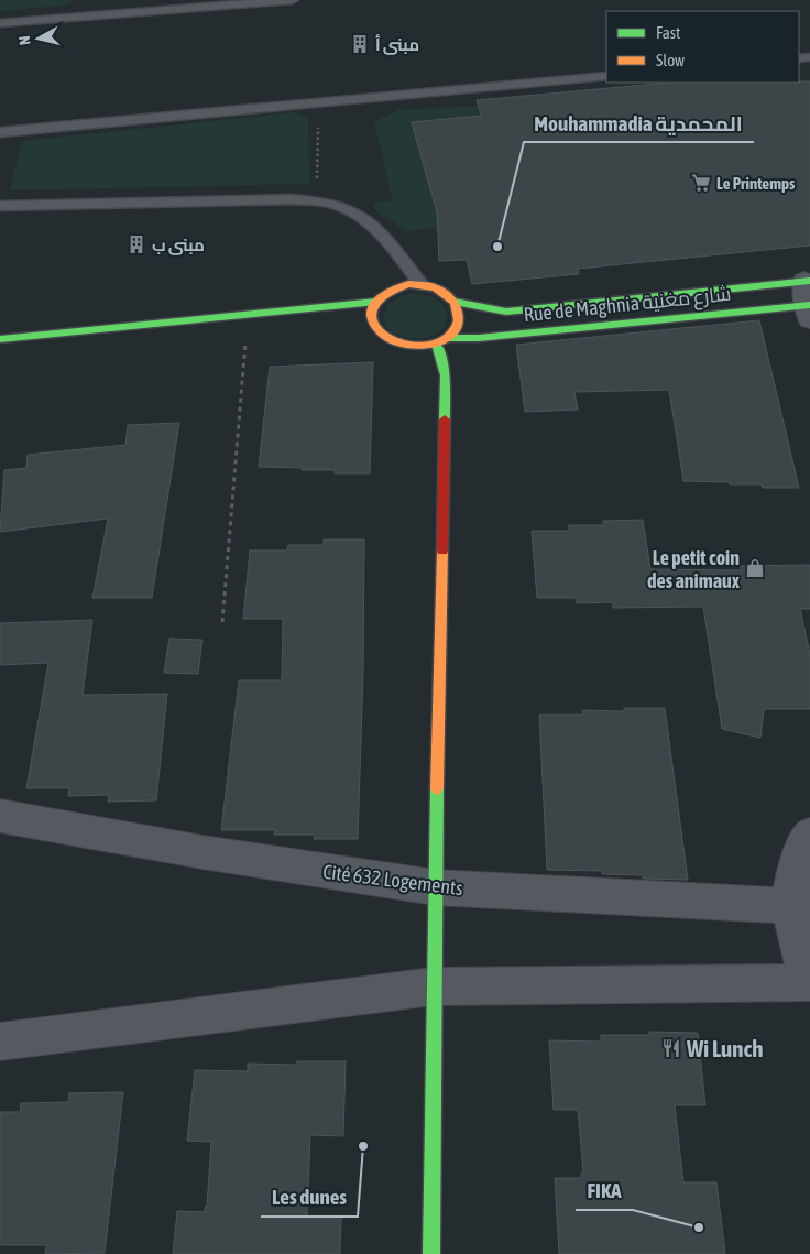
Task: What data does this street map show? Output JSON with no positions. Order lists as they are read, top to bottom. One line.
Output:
{"streets":{"street":["Rue de Maghnia شارع مغنية","Cité 632 Logements"]},"places":{"building":["مبنى أ","مبنى ب"],"supermarket":["Le Printemps"],"other":["Mouhammadia المحمدية","Les dunes","FIKA"],"shop":["Le petit coin des animaux"],"restaurant":["Wi Lunch"]},"legend":["Fast","Slow"],"north":"left"}
